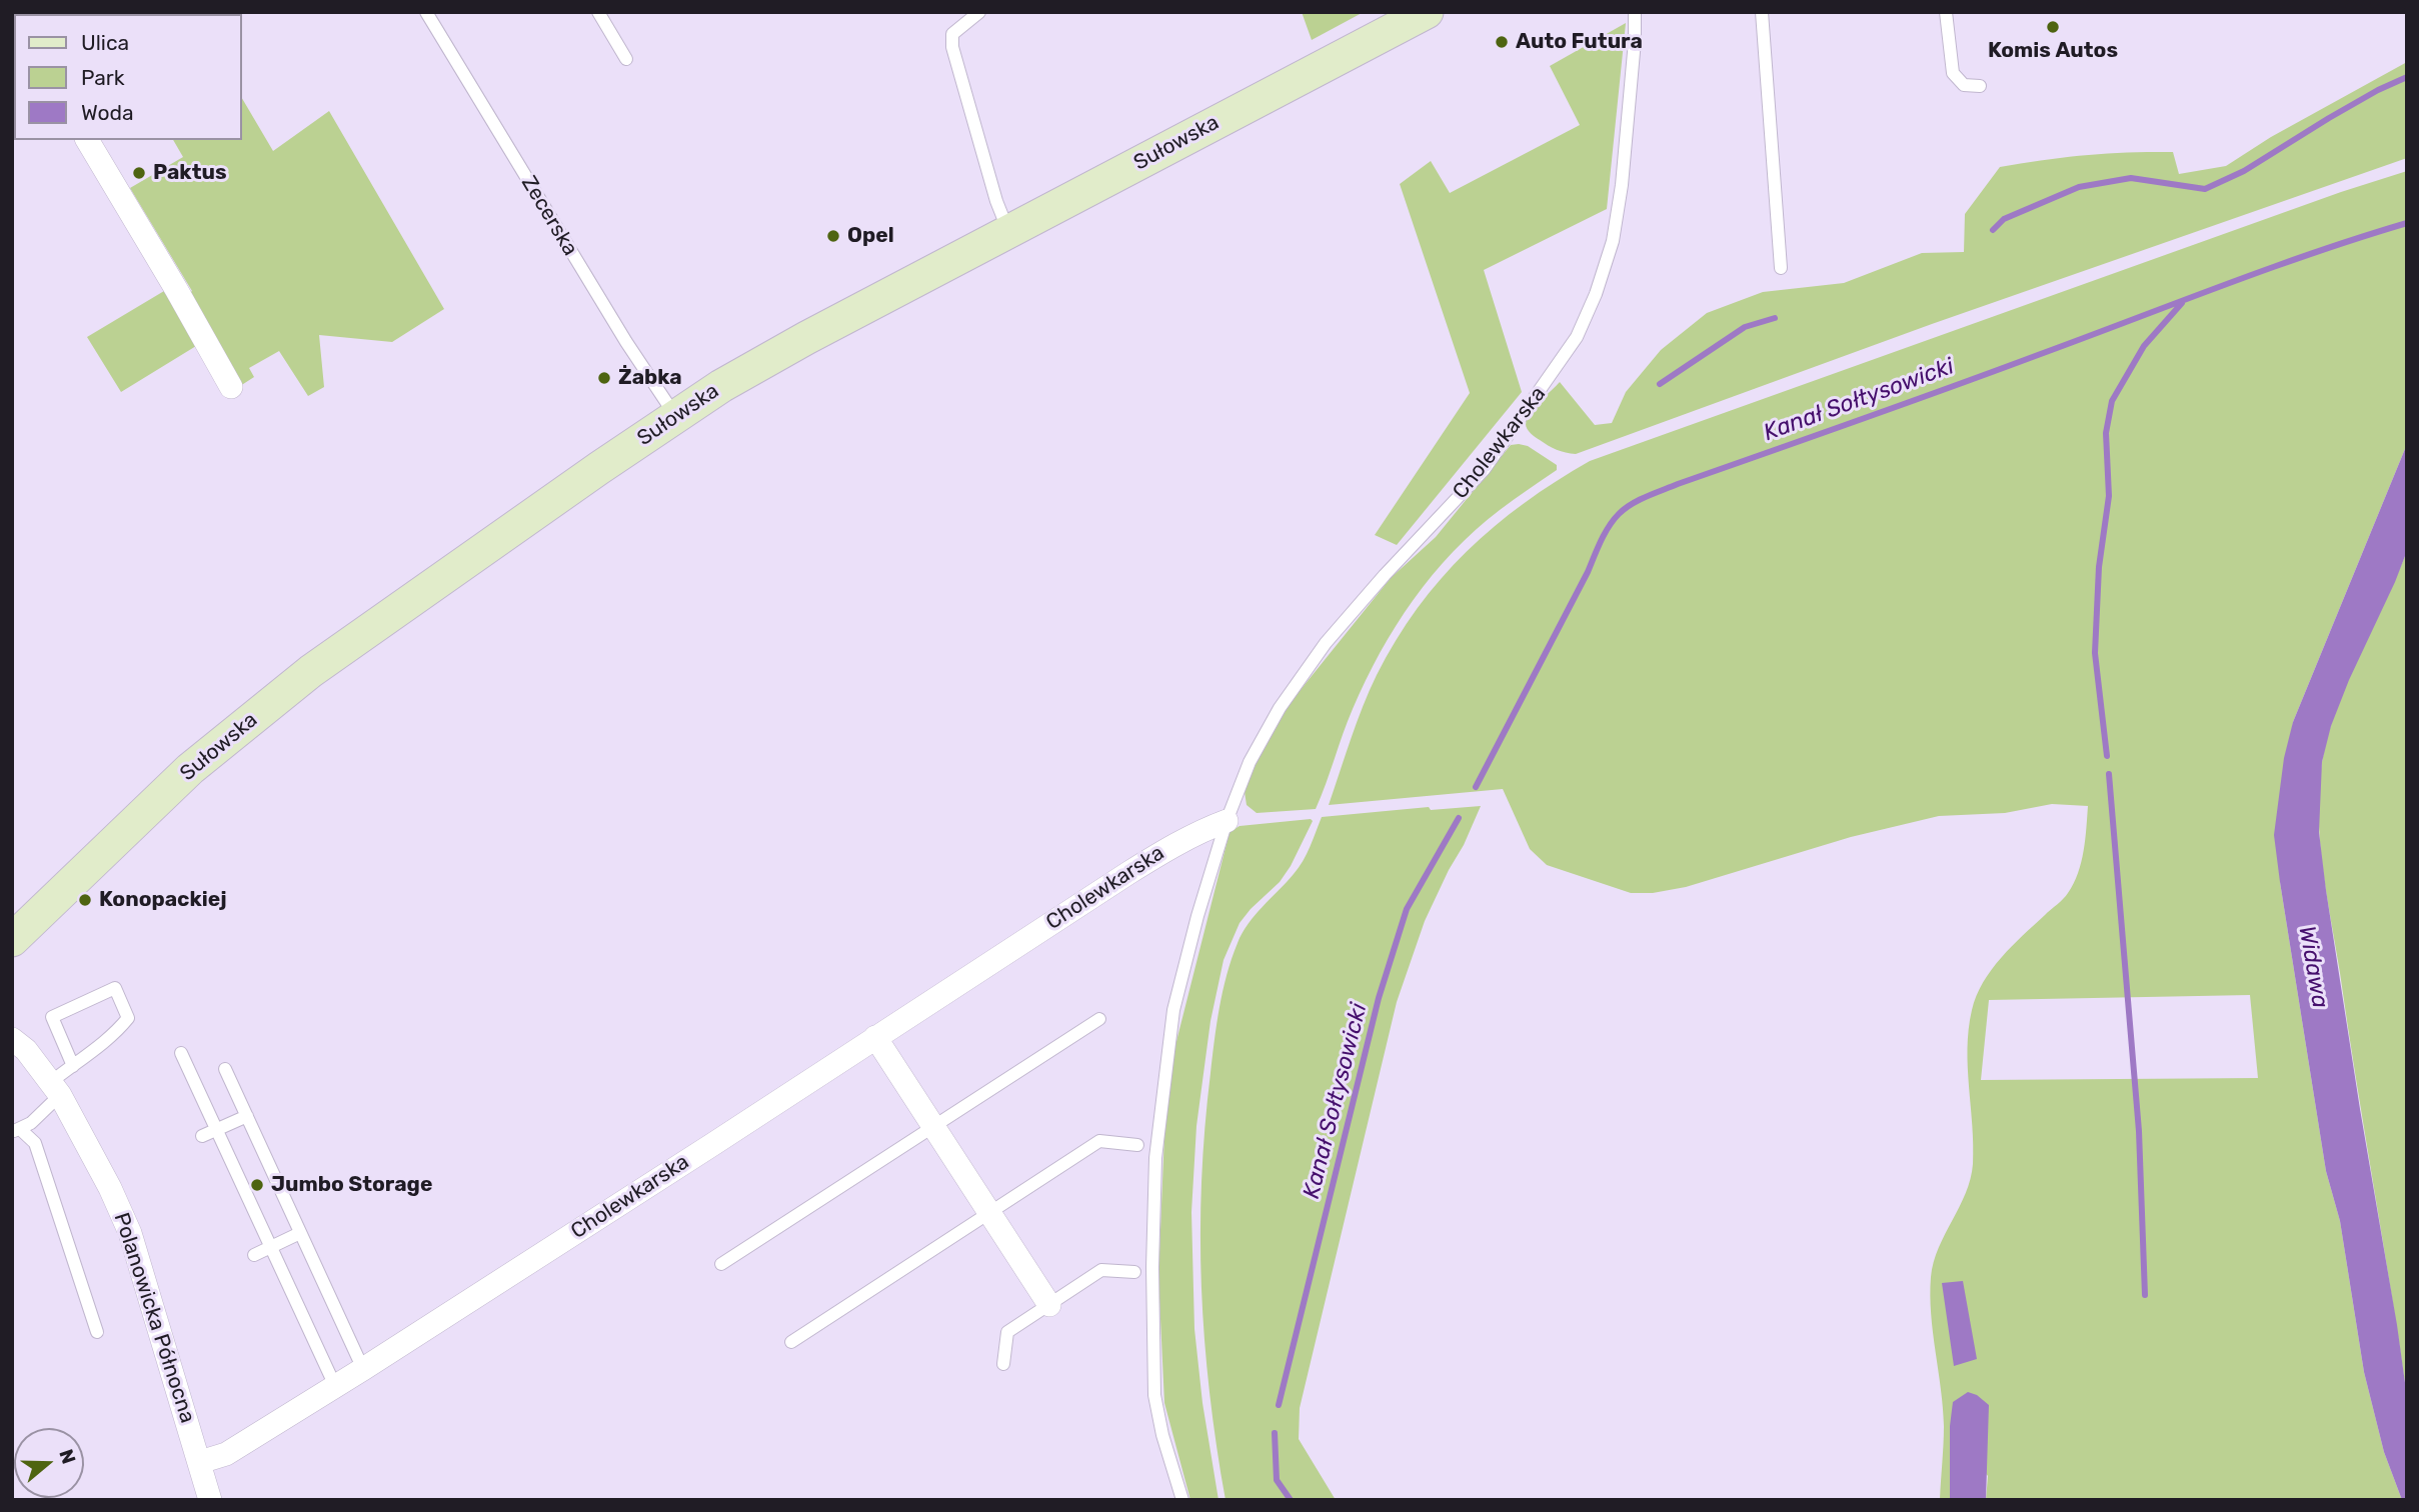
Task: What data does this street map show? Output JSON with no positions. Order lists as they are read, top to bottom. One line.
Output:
{"streets":{"main road":["Sułowska"],"street":["Cholewkarska","Polanowicka Północna"],"lane":["Zecerska"]},"crossings":[["Sułowska","Zecerska"],["Cholewkarska","Polanowicka Północna"]],"water":["Kanał Sołtysowicki","Widawa"],"places":["Komis Autos","Auto Futura","Paktus","Opel","Żabka","Konopackiej","Jumbo Storage"],"legend":["Ulica","Park","Woda"],"north":"right"}
